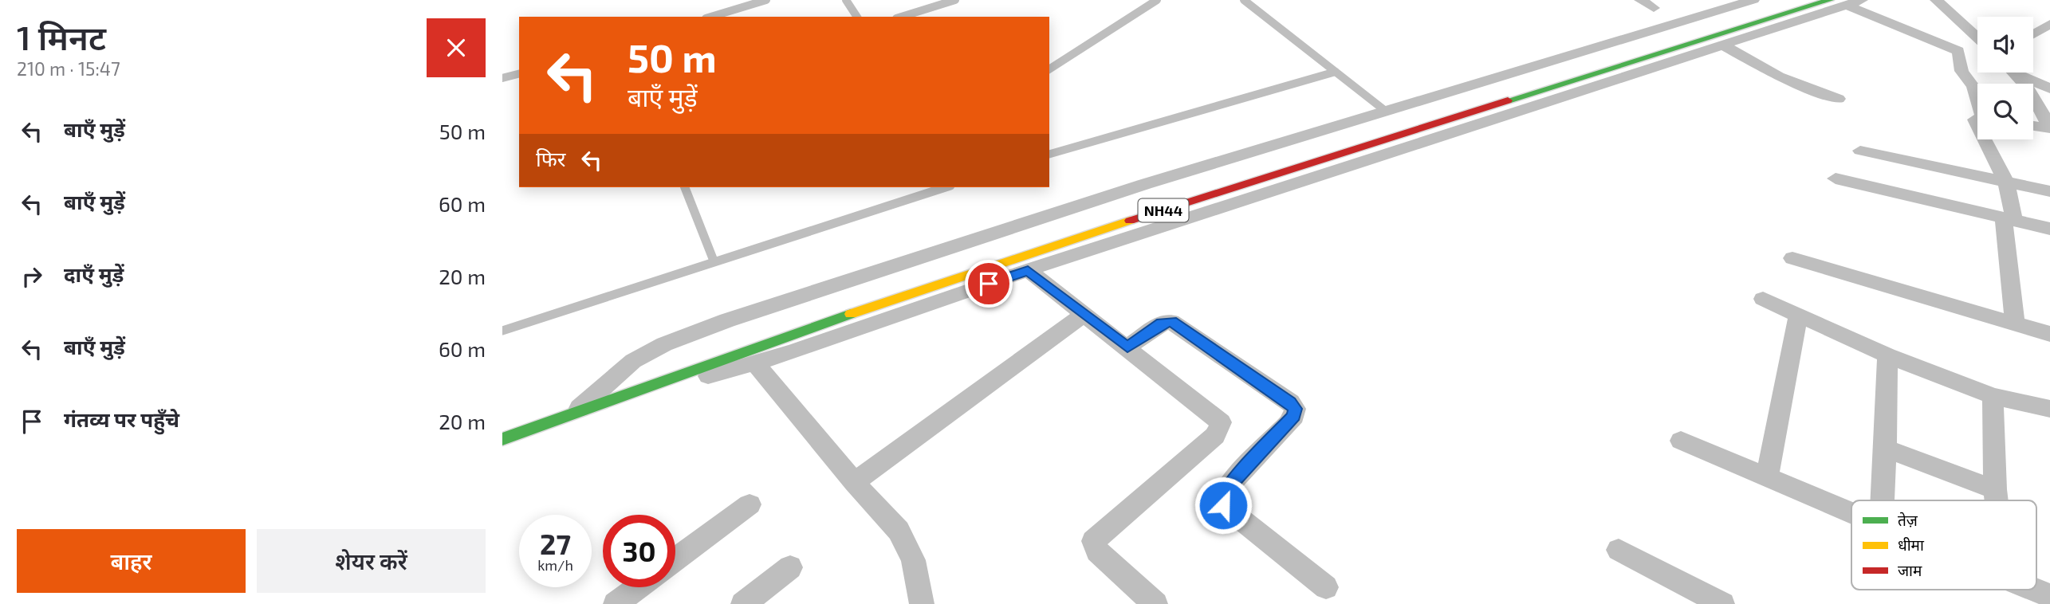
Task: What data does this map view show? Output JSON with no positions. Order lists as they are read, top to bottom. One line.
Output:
{"streets":{"highway":["NH44"]},"legend":["तेज़","धीमा","जाम"],"page":{"heading":["1 मिनट","210 m · 15:47"],"turn":["50 m","बाएँ मुड़ें"],"list":[{"name":"बाएँ मुड़ें","value":"50 m"},{"name":"बाएँ मुड़ें","value":"60 m"},{"name":"दाएँ मुड़ें","value":"20 m"},{"name":"बाएँ मुड़ें","value":"60 m"},{"name":"गंतव्य पर पहुँचे","value":"20 m"}],"then":"फिर","speed":"27 km/h","limit":"30","buttons":["बाहर","शेयर करें"]}}
